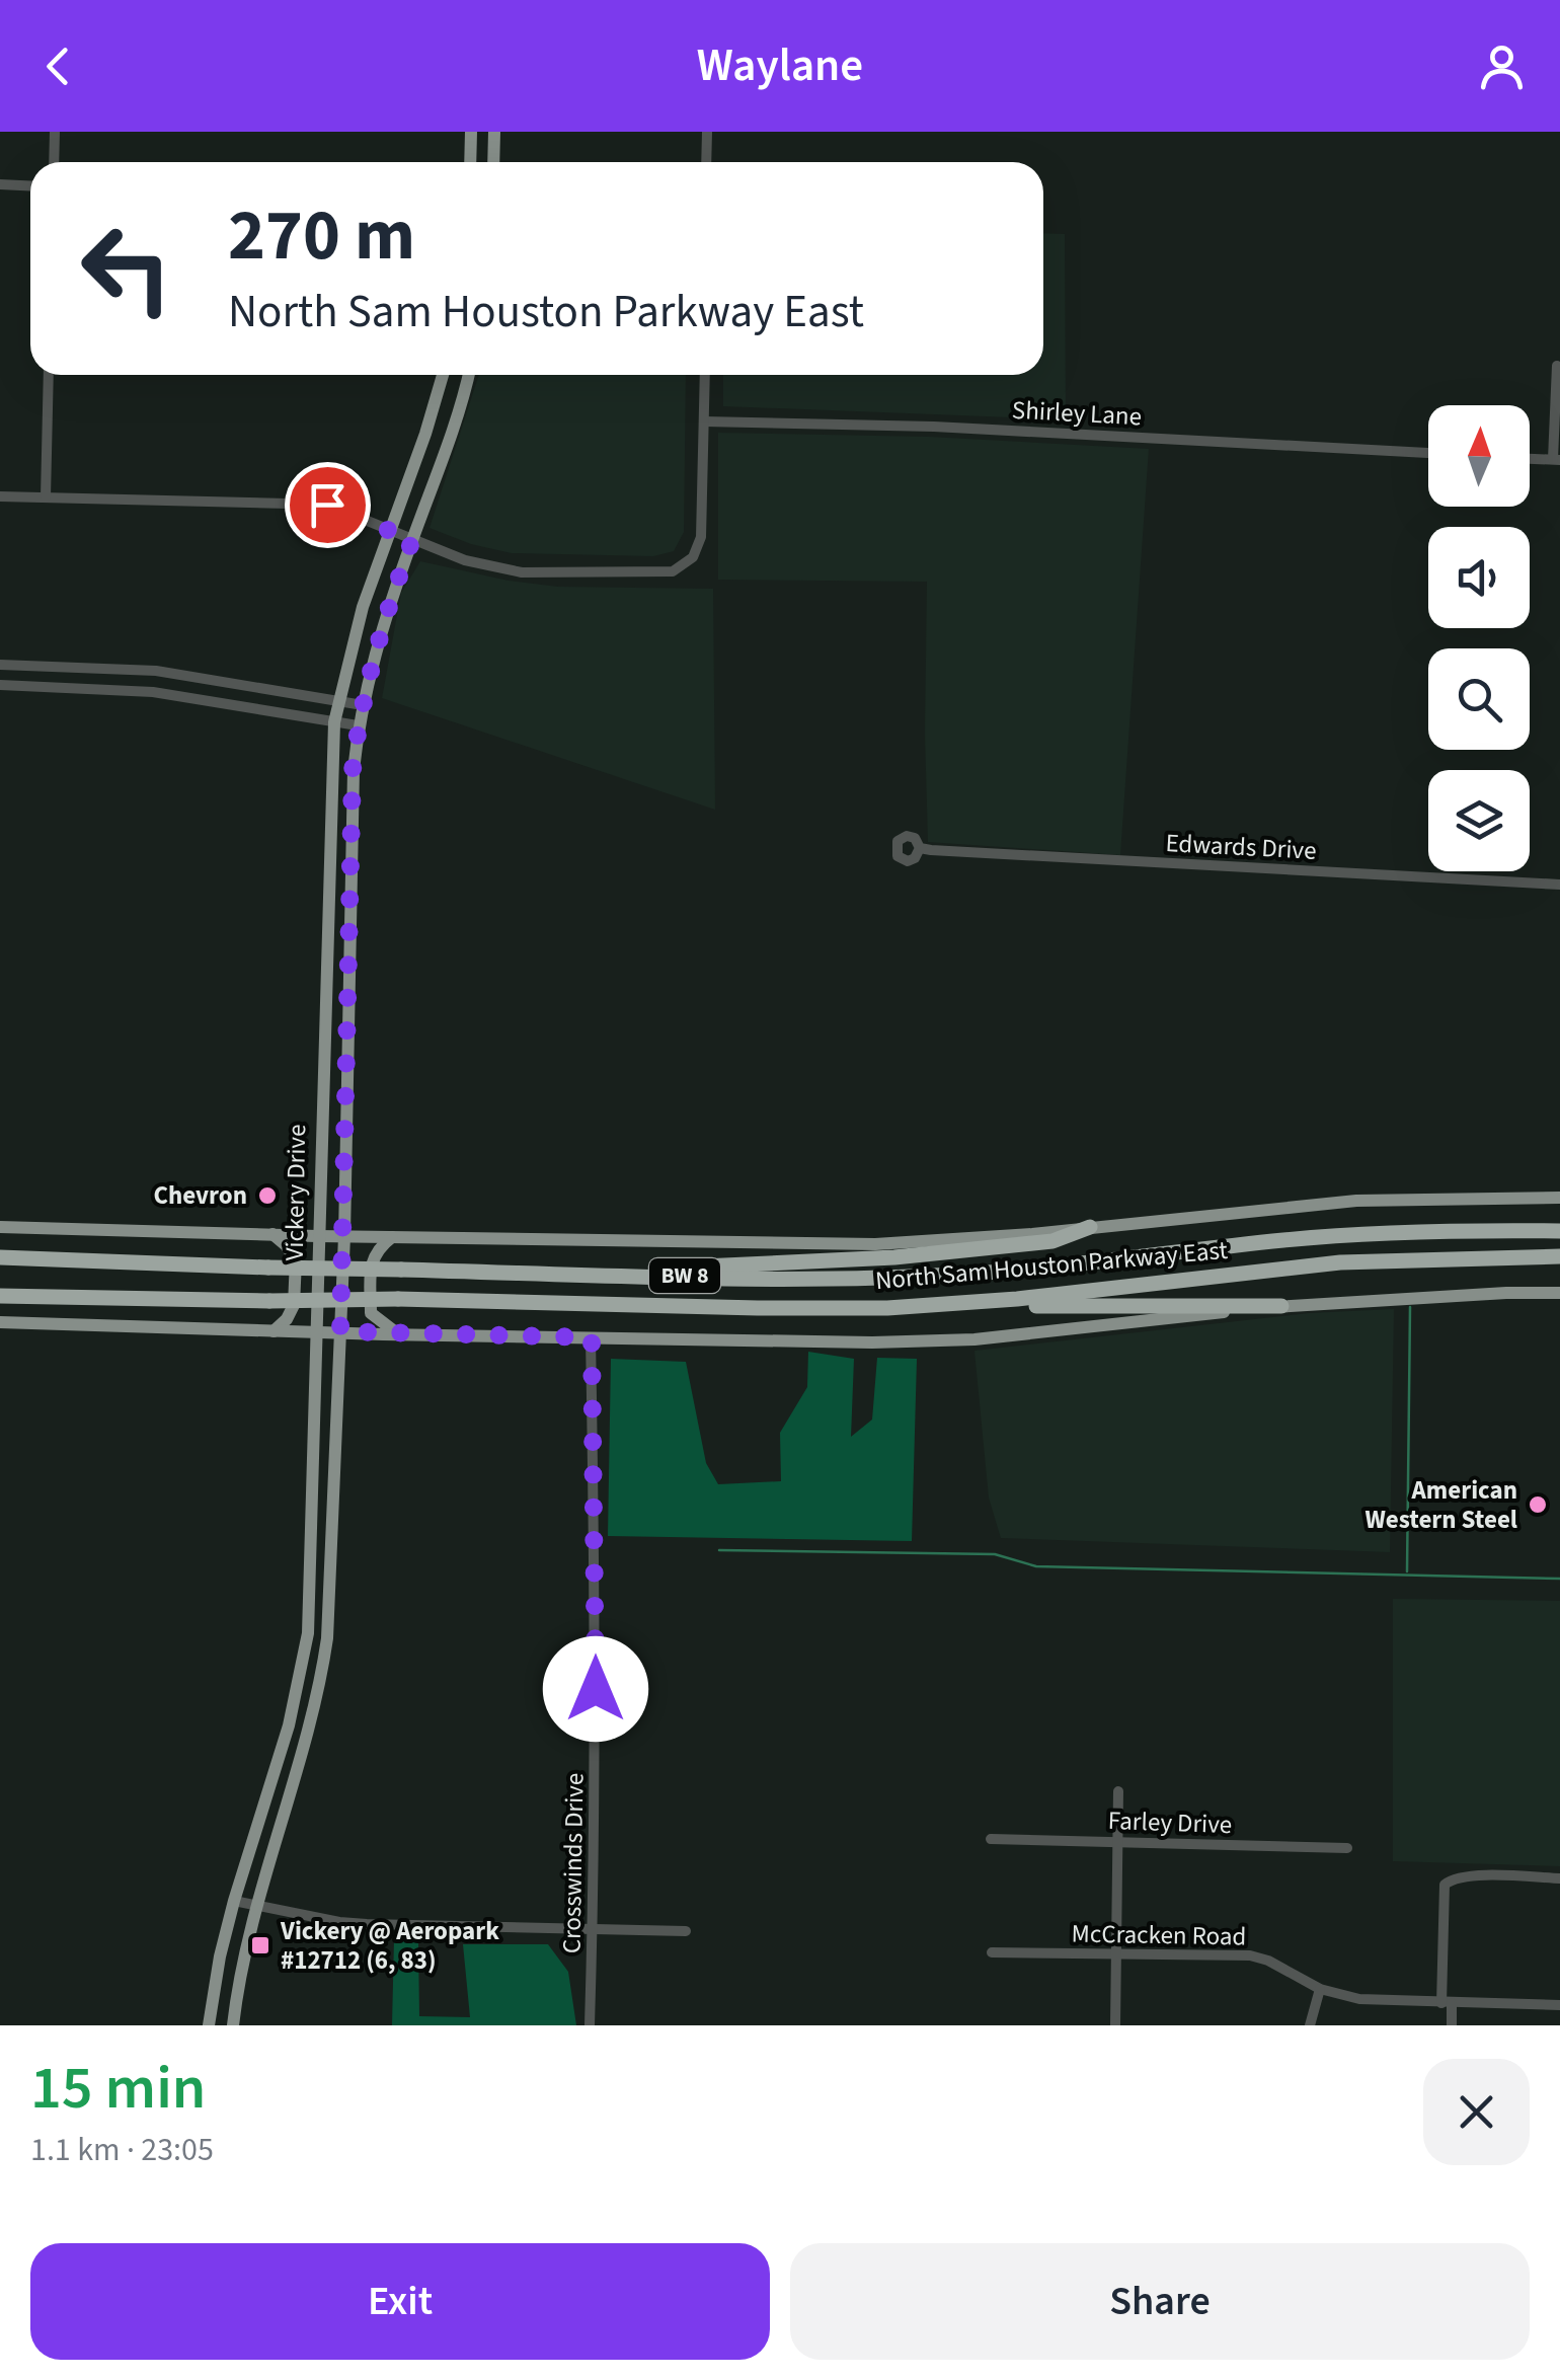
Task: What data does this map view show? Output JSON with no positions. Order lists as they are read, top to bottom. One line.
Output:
{"streets":{"highway":["North Sam Houston Parkway East","BW 8"],"main road":["Vickery Drive"],"street":["Shirley Lane","Edwards Drive","Farley Drive","Crosswinds Drive","McCracken Road"]},"crossings":[["Vickery Drive","North Sam Houston Parkway East"]],"places":{"other":["Chevron","American Western Steel"],"transit":["Vickery @ Aeropark #12712 (6, 83)"]},"north":"top","page":{"header":"Waylane","turn":["270 m","North Sam Houston Parkway East"],"heading":["15 min","1.1 km · 23:05"],"buttons":["Exit","Share"]}}
